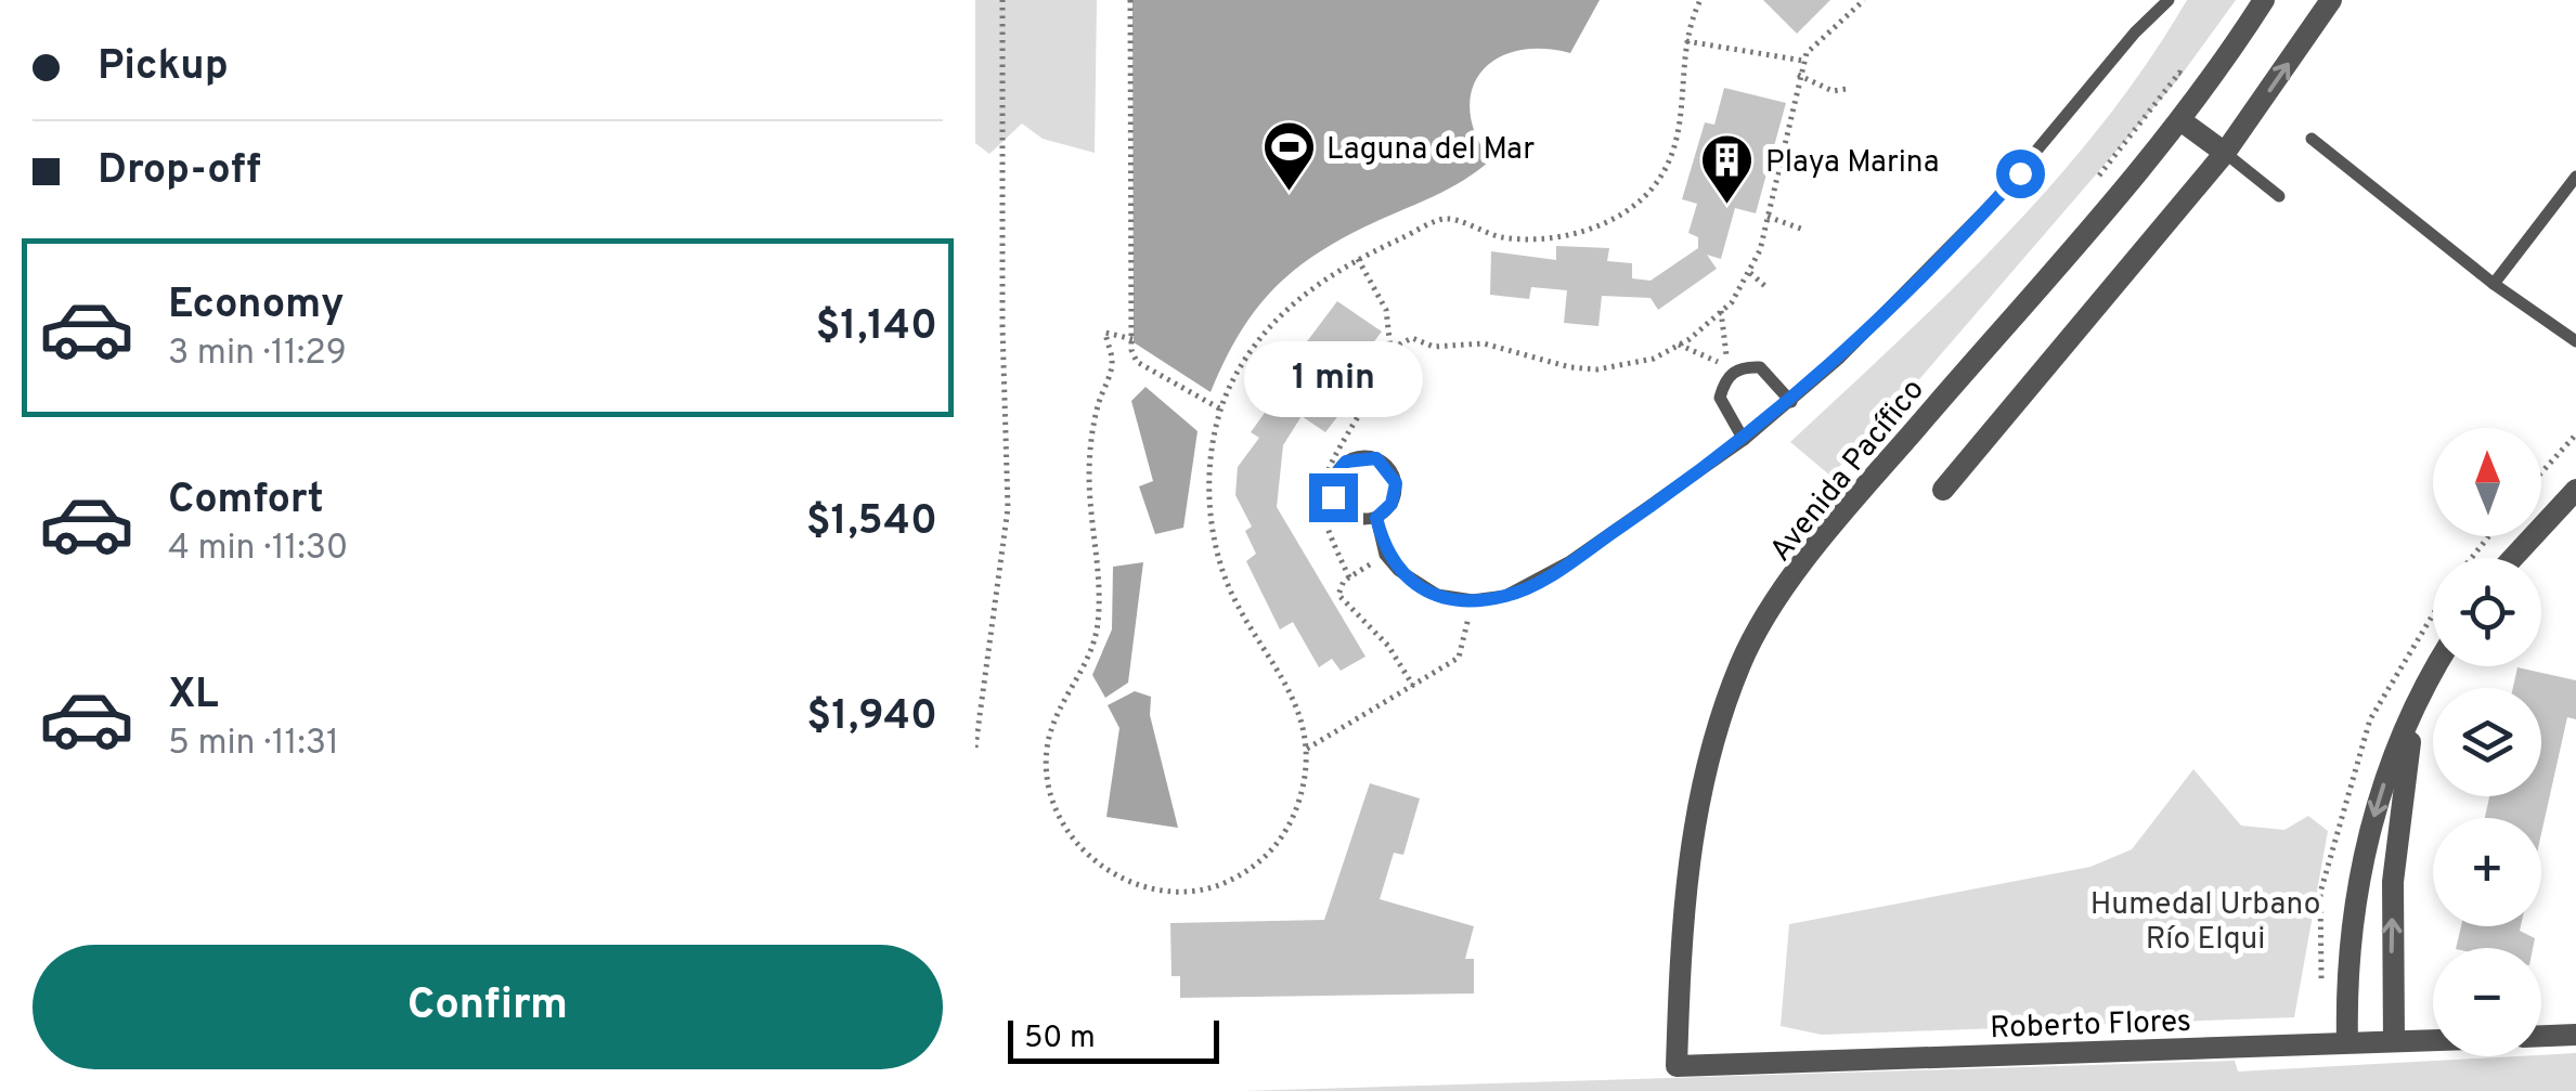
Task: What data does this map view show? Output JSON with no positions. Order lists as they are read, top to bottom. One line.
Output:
{"streets":{"street":["Avenida Pacífico","Roberto Flores"]},"crossings":[["Avenida Pacífico","Roberto Flores"]],"parks":["Humedal Urbano Río Elqui"],"places":{"sports":["Laguna del Mar"],"building":["Playa Marina"]},"scale_bar":"50 m","north":"top","page":{"banner":["Pickup","Drop-off"],"list":[{"name":"Economy","note":"3 min · 11:29","value":"$1,140"},{"name":"Comfort","note":"4 min · 11:30","value":"$1,540"},{"name":"XL","note":"5 min · 11:31","value":"$1,940"}],"bubble":"1 min","map_buttons":["+","−"],"buttons":"Confirm","scale":"50 m"}}
